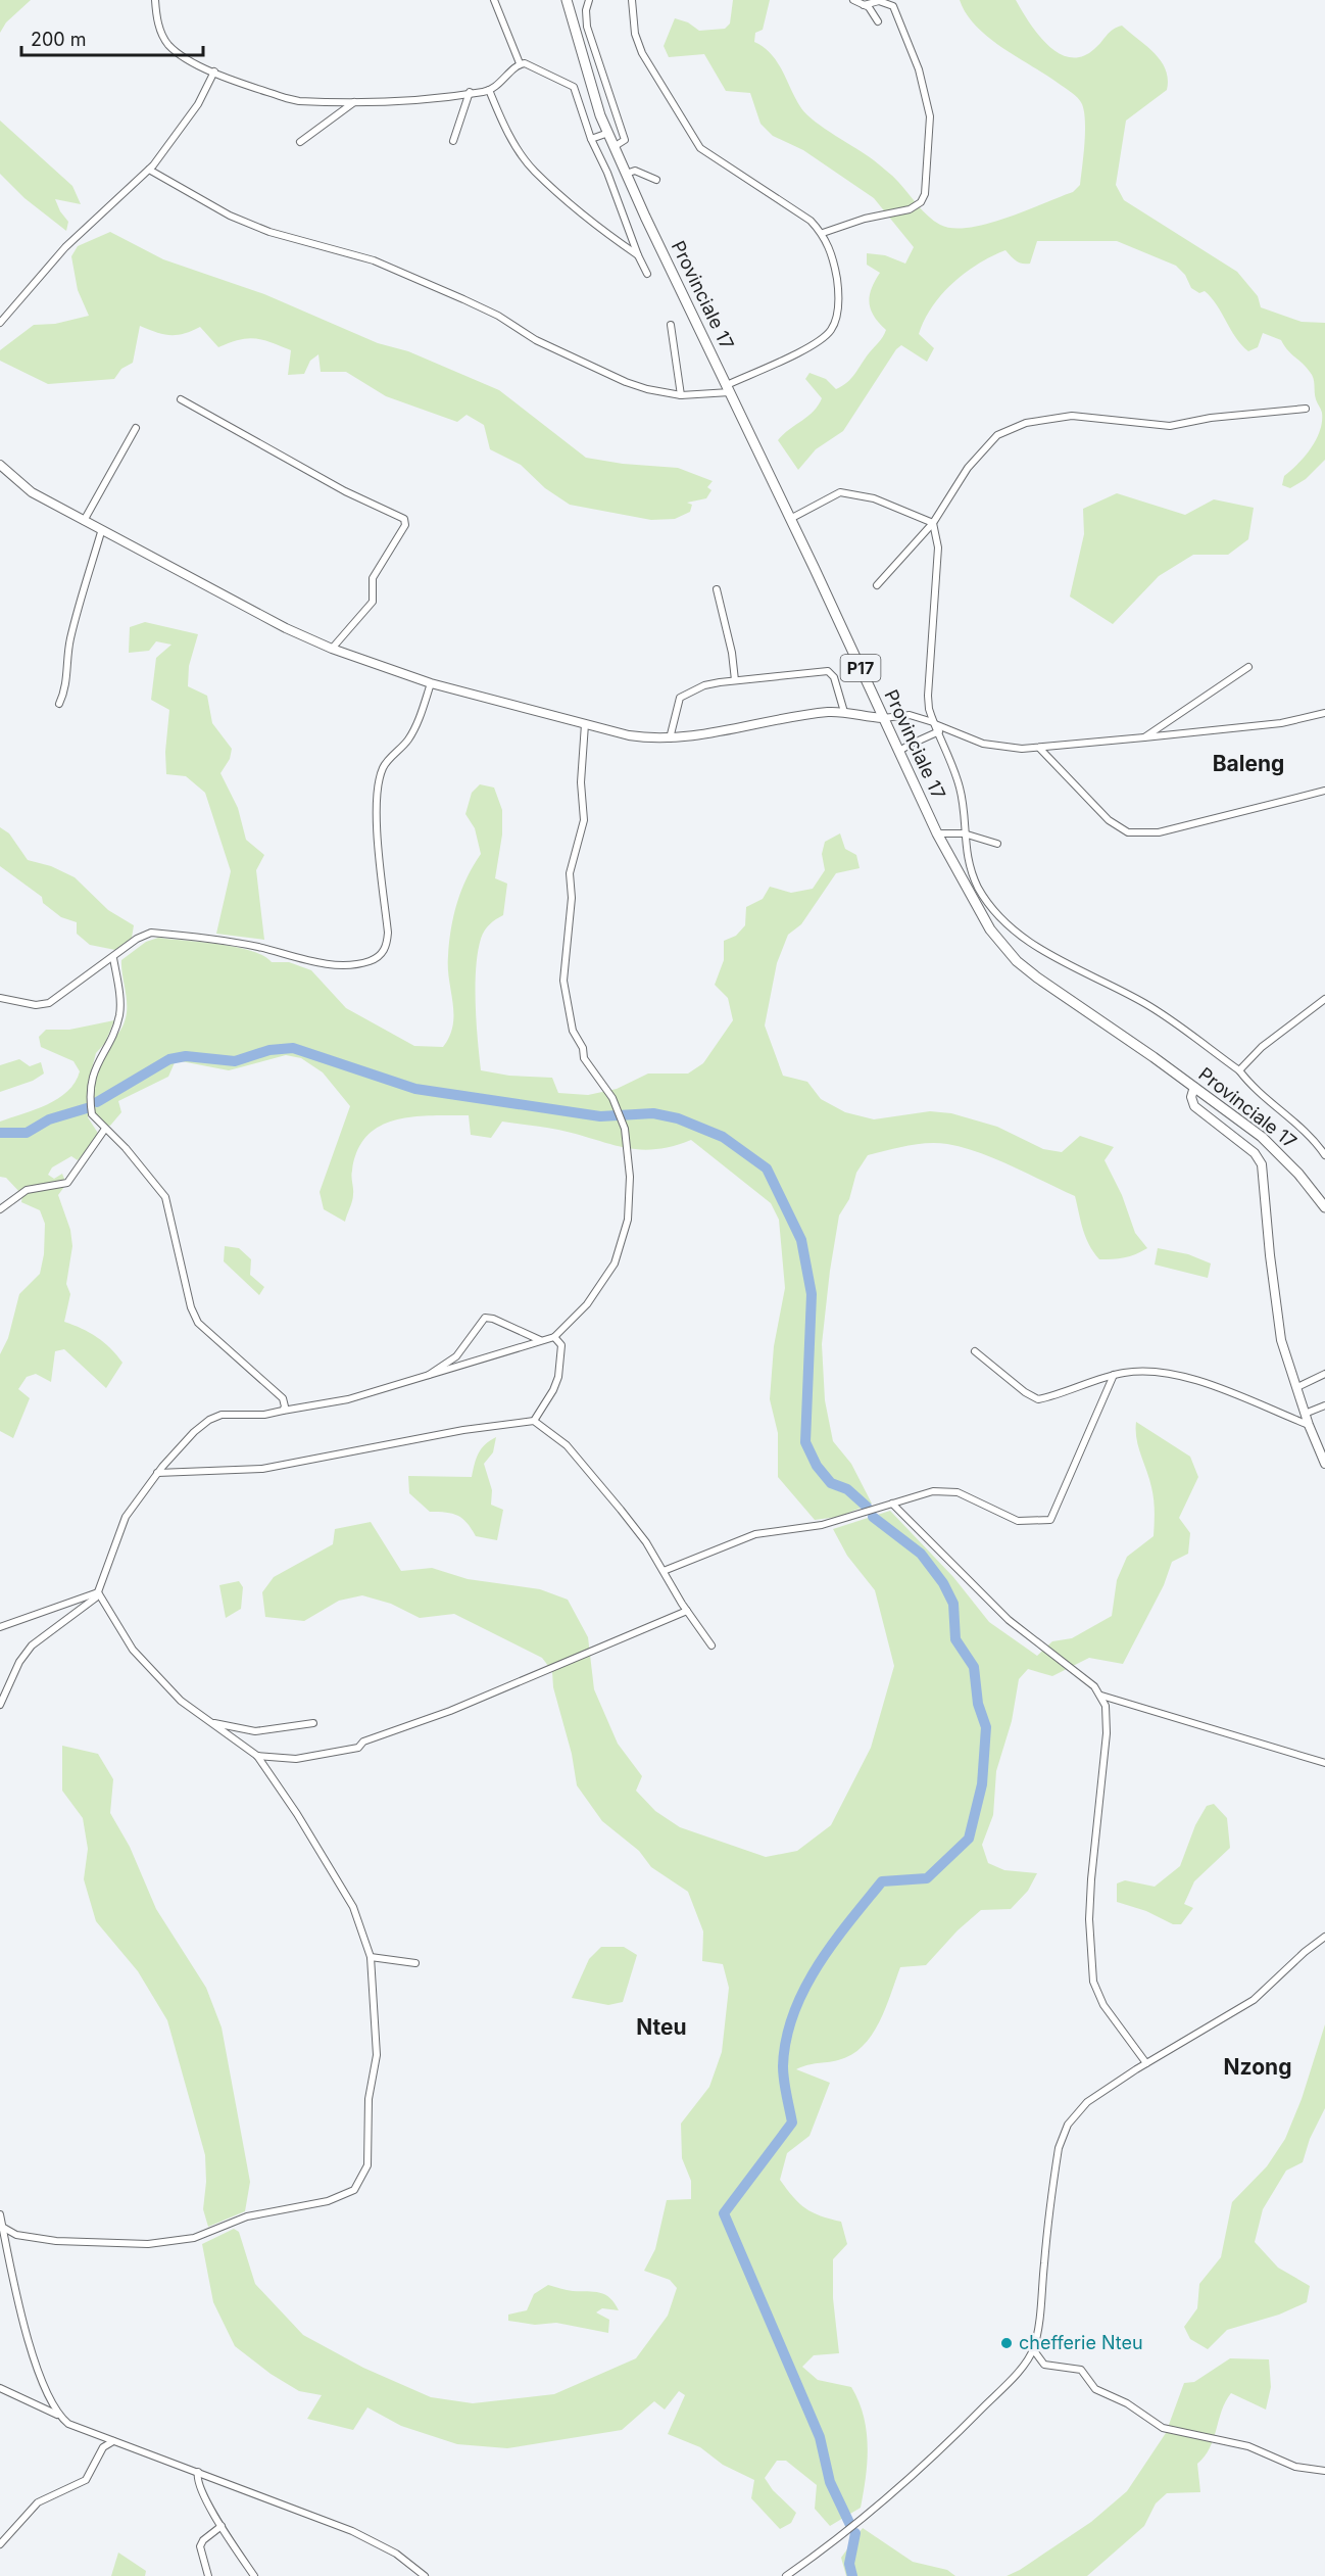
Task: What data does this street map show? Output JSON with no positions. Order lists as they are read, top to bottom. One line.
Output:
{"streets":{"main road":["Provinciale 17","P17"]},"districts":["Baleng","Nteu","Nzong"],"places":["chefferie Nteu"],"scale_bar":"200 m"}
